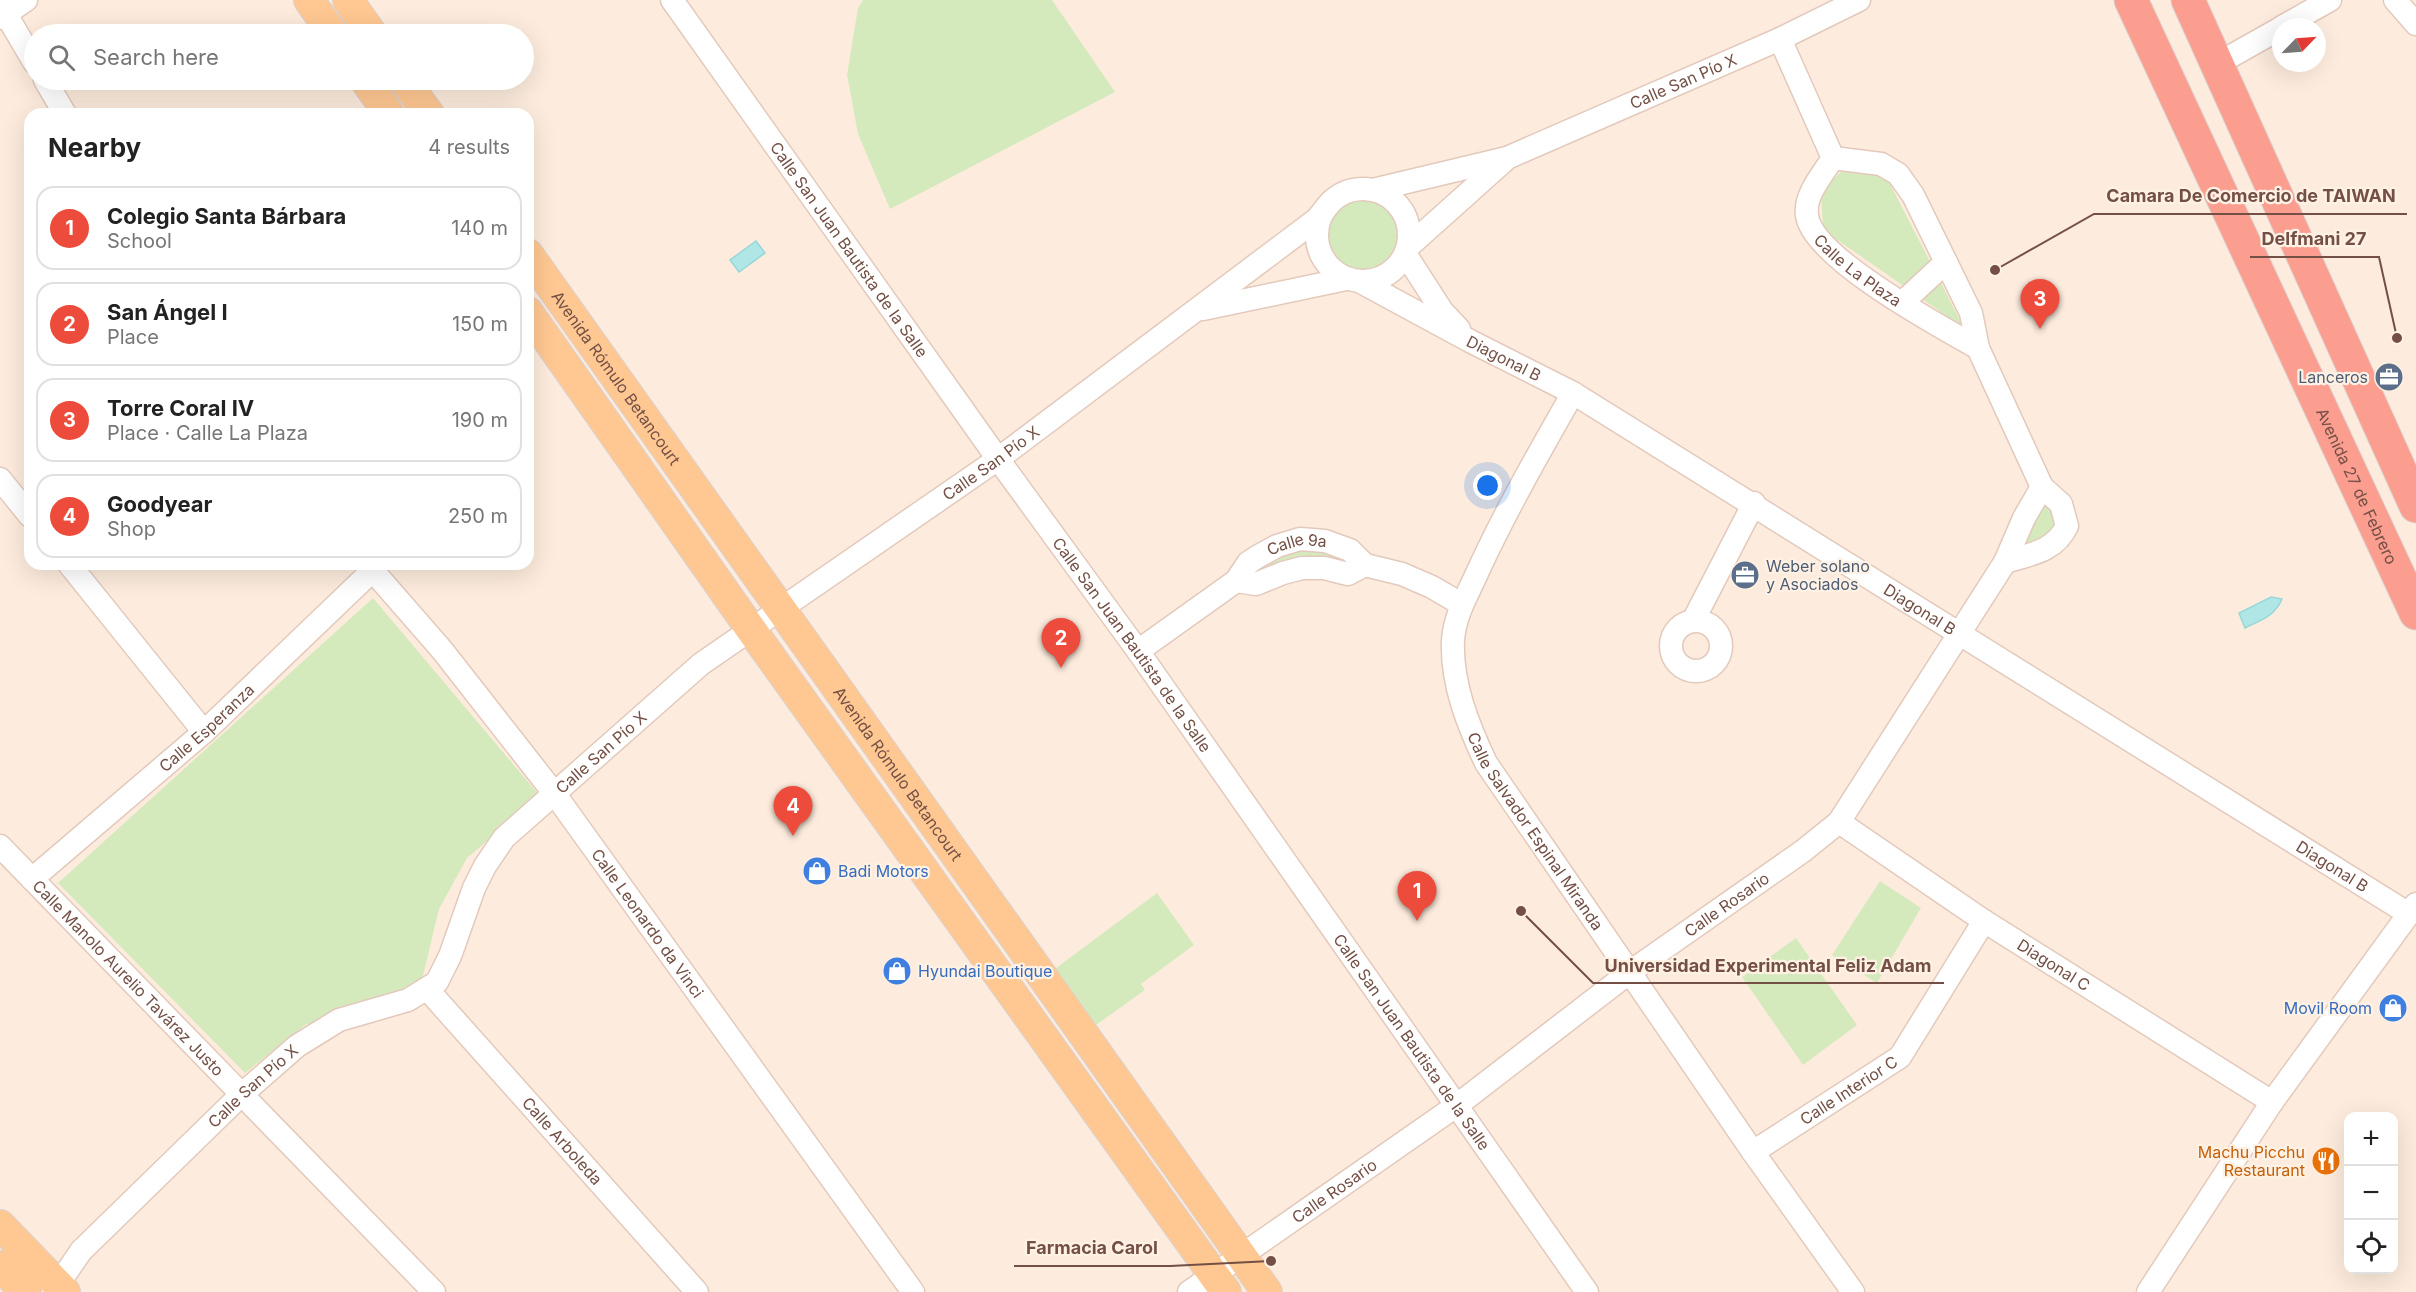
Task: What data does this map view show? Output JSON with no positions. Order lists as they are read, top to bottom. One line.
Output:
{"streets":{"highway":["Avenida 27 de Febrero"],"main road":["Avenida Rómulo Betancourt"],"street":["Calle San Pío X","Calle San Juan Bautista de la Salle","Calle La Plaza","Diagonal B","Calle 9a","Calle Esperanza","Calle Salvador Espinal Miranda","Calle Rosario","Calle Leonardo da Vinci","Diagonal C","Calle Manolo Aurelio Tavárez Justo","Calle Interior C","Calle Arboleda"]},"crossings":[["Calle San Pío X","Calle San Juan Bautista de la Salle"],["Calle San Pío X","Diagonal B"],["Calle San Pío X","Avenida Rómulo Betancourt"],["Calle San Pío X","Calle Leonardo da Vinci"],["Calle San Pío X","Calle Manolo Aurelio Tavárez Justo"],["Calle San Pío X","Calle Arboleda"],["Calle San Juan Bautista de la Salle","Calle 9a"],["Calle San Juan Bautista de la Salle","Calle Rosario"],["Diagonal B","Calle Salvador Espinal Miranda"],["Diagonal B","Calle Rosario"],["Avenida Rómulo Betancourt","Calle Rosario"],["Calle 9a","Calle Salvador Espinal Miranda"],["Calle Esperanza","Calle Manolo Aurelio Tavárez Justo"],["Calle Salvador Espinal Miranda","Calle Rosario"],["Calle Salvador Espinal Miranda","Calle Interior C"],["Calle Rosario","Diagonal C"],["Diagonal C","Calle Interior C"]],"places":{"other":["Camara De Comercio de TAIWAN","Delfmani 27","Universidad Experimental Feliz Adam","Farmacia Carol"],"office":["Lanceros","Weber solano y Asociados"],"shop":["Badi Motors","Hyundai Boutique","Movil Room"],"restaurant":["Machu Picchu Restaurant"]},"north":"top right","page":{"search":"Search here","heading":["Nearby","4 results"],"list":[{"mark":"1","name":"Colegio Santa Bárbara","note":"School","value":"140 m"},{"mark":"2","name":"San Ángel I","note":"Place","value":"150 m"},{"mark":"3","name":"Torre Coral IV","note":"Place · Calle La Plaza","value":"190 m"},{"mark":"4","name":"Goodyear","note":"Shop","value":"250 m"}],"pins":["3","2","4","1"],"map_buttons":["+","−"]}}
